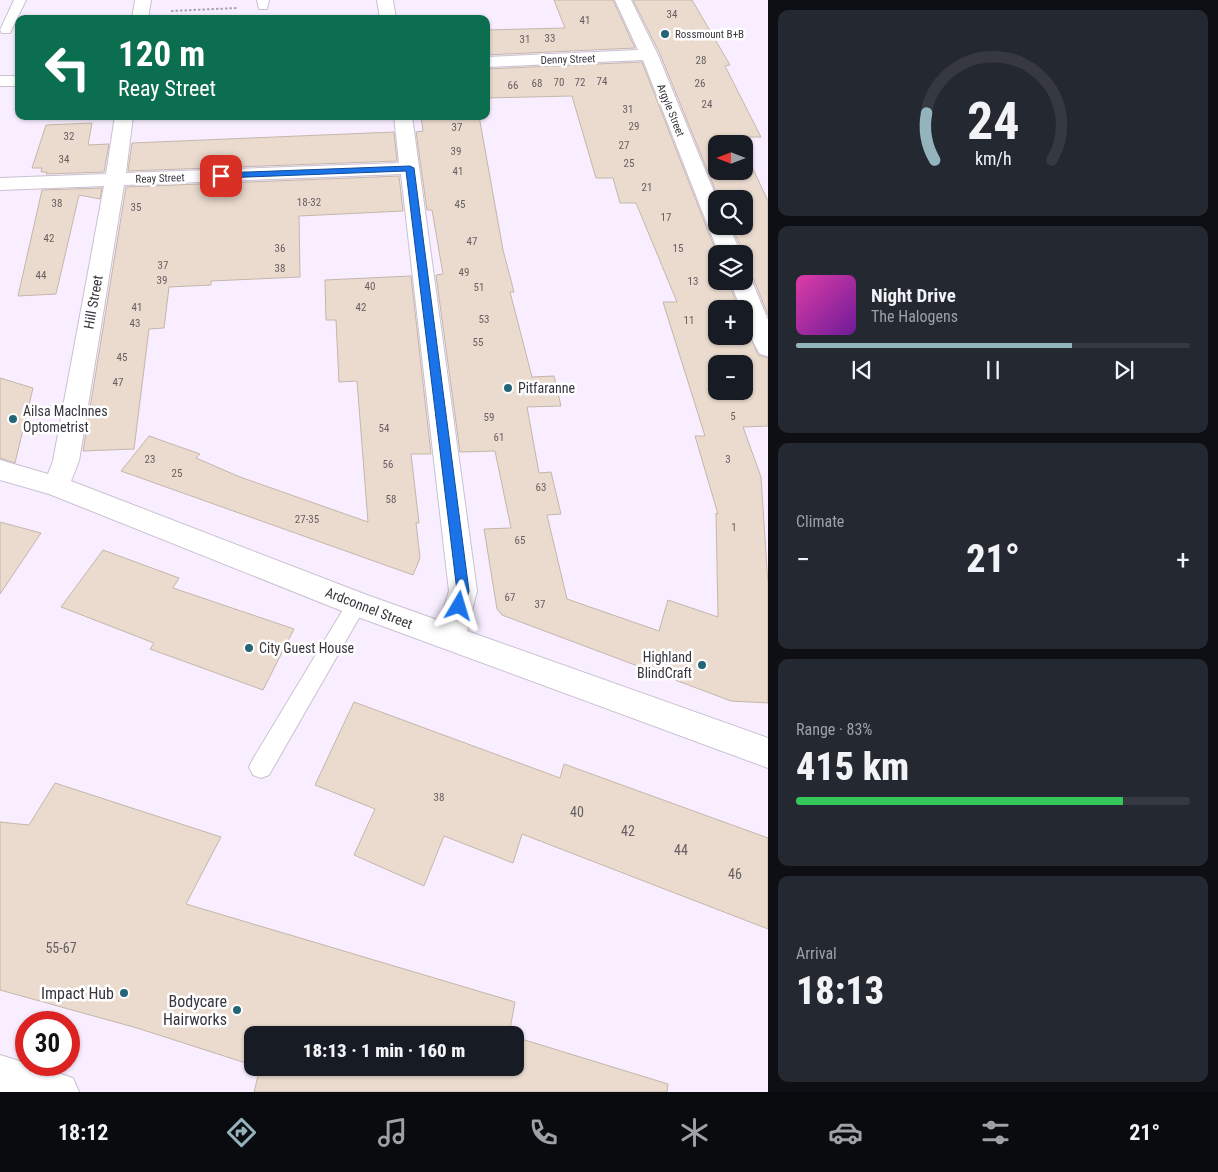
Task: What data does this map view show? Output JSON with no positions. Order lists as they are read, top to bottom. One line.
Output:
{"streets":{"street":["Denny Street","Argyle Street","Reay Street","Hill Street","Ardconnel Street"]},"crossings":[["Denny Street","Argyle Street"],["Reay Street","Hill Street"],["Hill Street","Ardconnel Street"]],"places":["Rossmount B+B","Pitfaranne","Ailsa MacInnes Optometrist","City Guest House","Highland BlindCraft","Impact Hub","Bodycare Hairworks"],"house_numbers":["34","41","33","31","28","74","70","72","68","26","66","24","31","29","37","32","27","39","34","25","41","21","18-32","38","45","35","17","42","47","36","15","37","38","49","44","39","13","40","51","41","42","53","11","43","55","45","47","5","59","54","61","23","3","56","25","63","58","27-35","1","65","67","37","38","40","42","44","46","55-67"],"north":"left","page":{"turn":["120 m","Reay Street"],"map_buttons":["+","−"],"song":["Night Drive","The Halogens"],"tile":["Climate",["Range · 83%","415 km"],["Arrival","18:13"]],"heat":["−","21°","+"],"limit":"30","trip":"18:13 · 1 min · 160 m","tabs":["18:12","21°"],"gauge":["24","km/h"]}}
